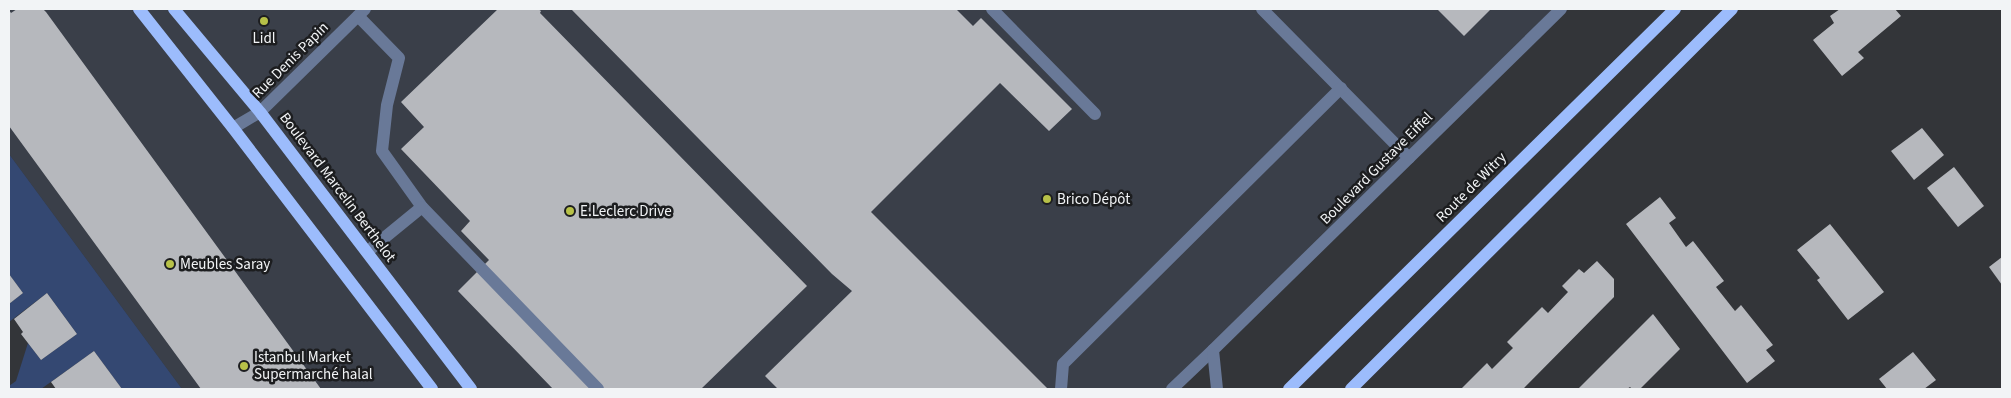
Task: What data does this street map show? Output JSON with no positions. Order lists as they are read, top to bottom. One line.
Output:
{"streets":{"main road":["Boulevard Marcelin Berthelot","Route de Witry"],"street":["Rue Denis Papin","Boulevard Gustave Eiffel"]},"crossings":[["Rue Denis Papin","Boulevard Marcelin Berthelot"]],"places":["Lidl","Brico Dépôt","E.Leclerc Drive","Meubles Saray","Istanbul Market Supermarché halal"]}
